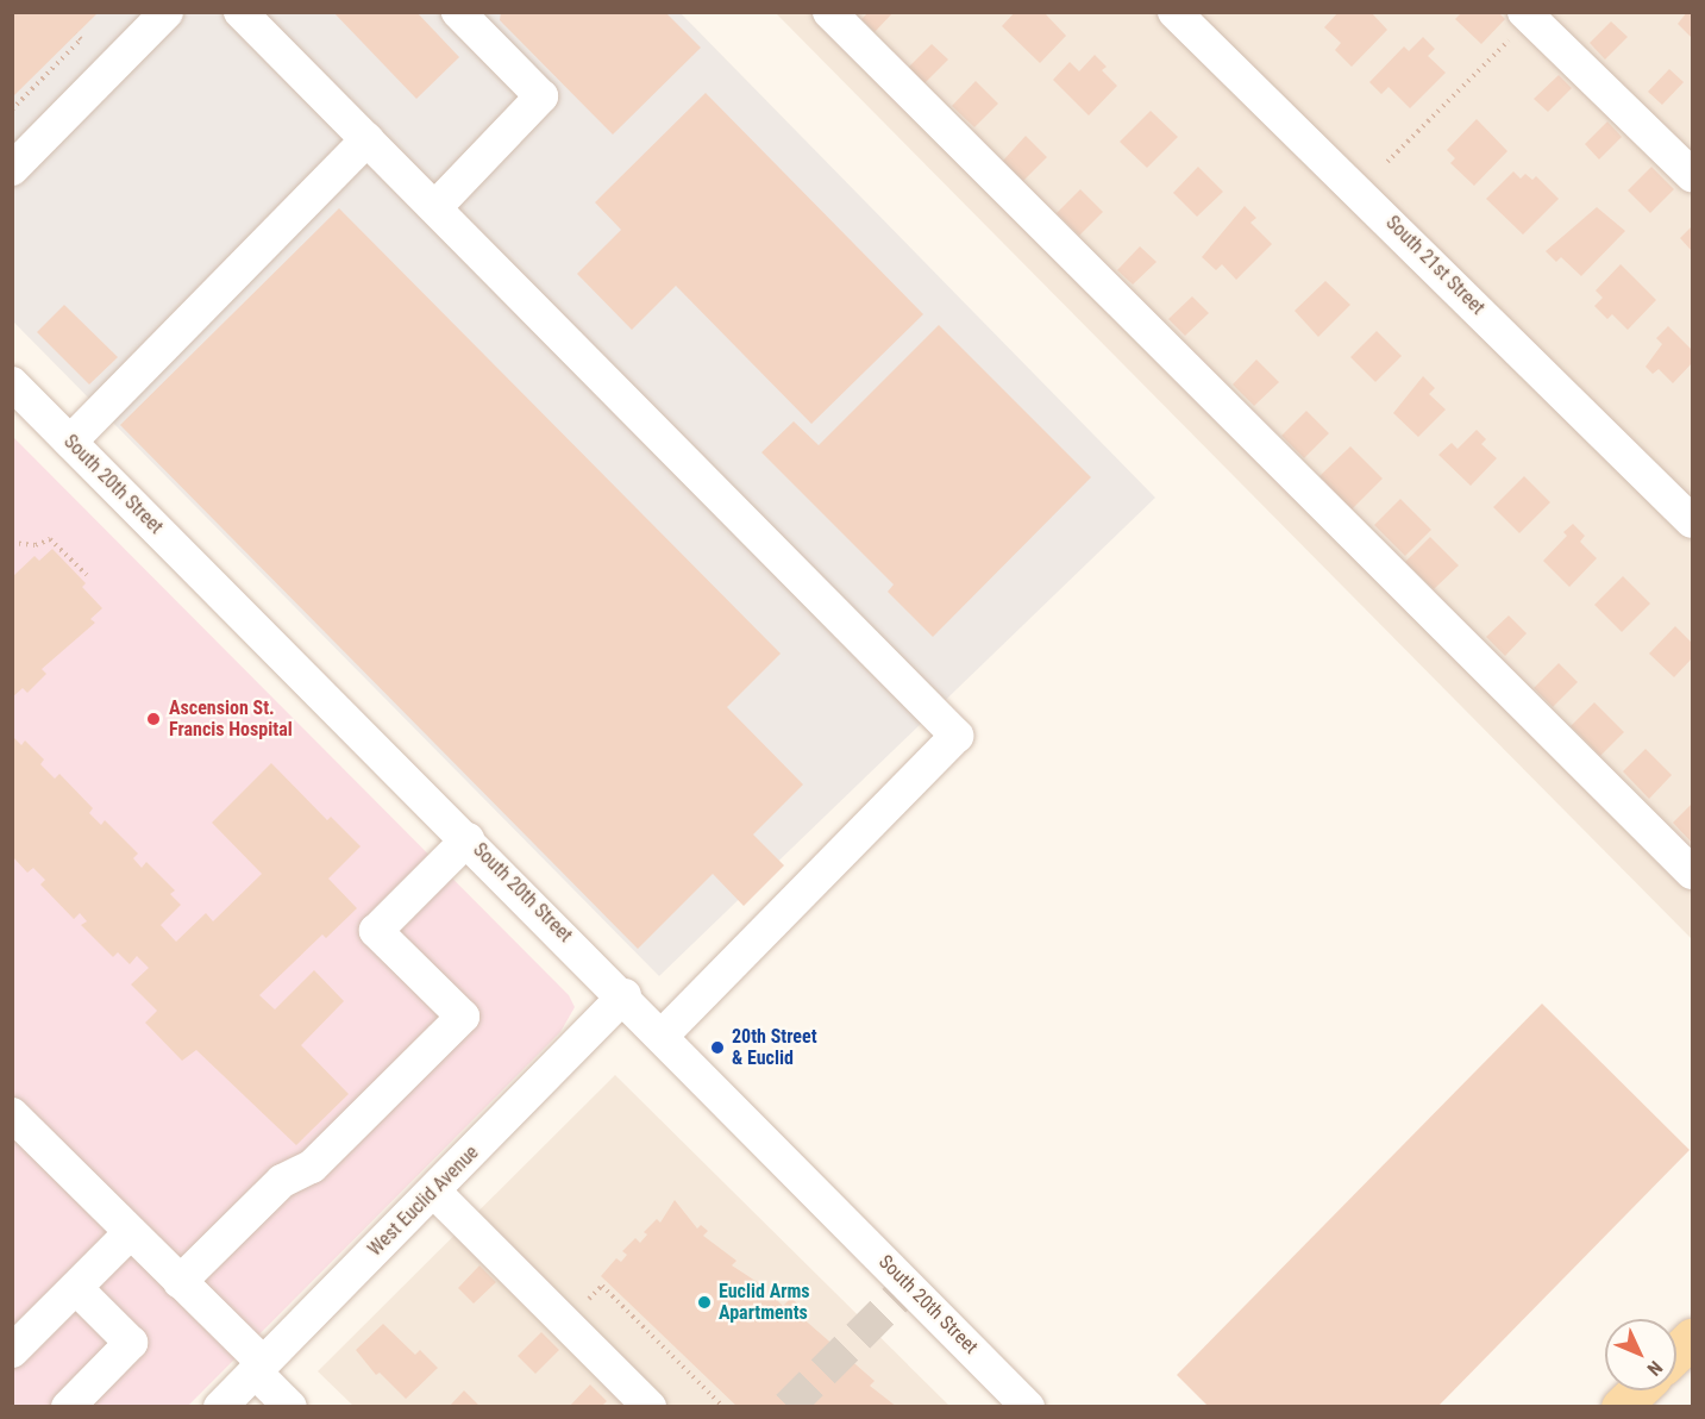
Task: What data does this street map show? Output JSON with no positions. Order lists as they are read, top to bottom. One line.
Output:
{"streets":{"street":["South 21st Street","South 20th Street","West Euclid Avenue"]},"crossings":[["South 20th Street","West Euclid Avenue"]],"places":["Ascension St. Francis Hospital","20th Street & Euclid","Euclid Arms Apartments"],"north":"bottom right"}
